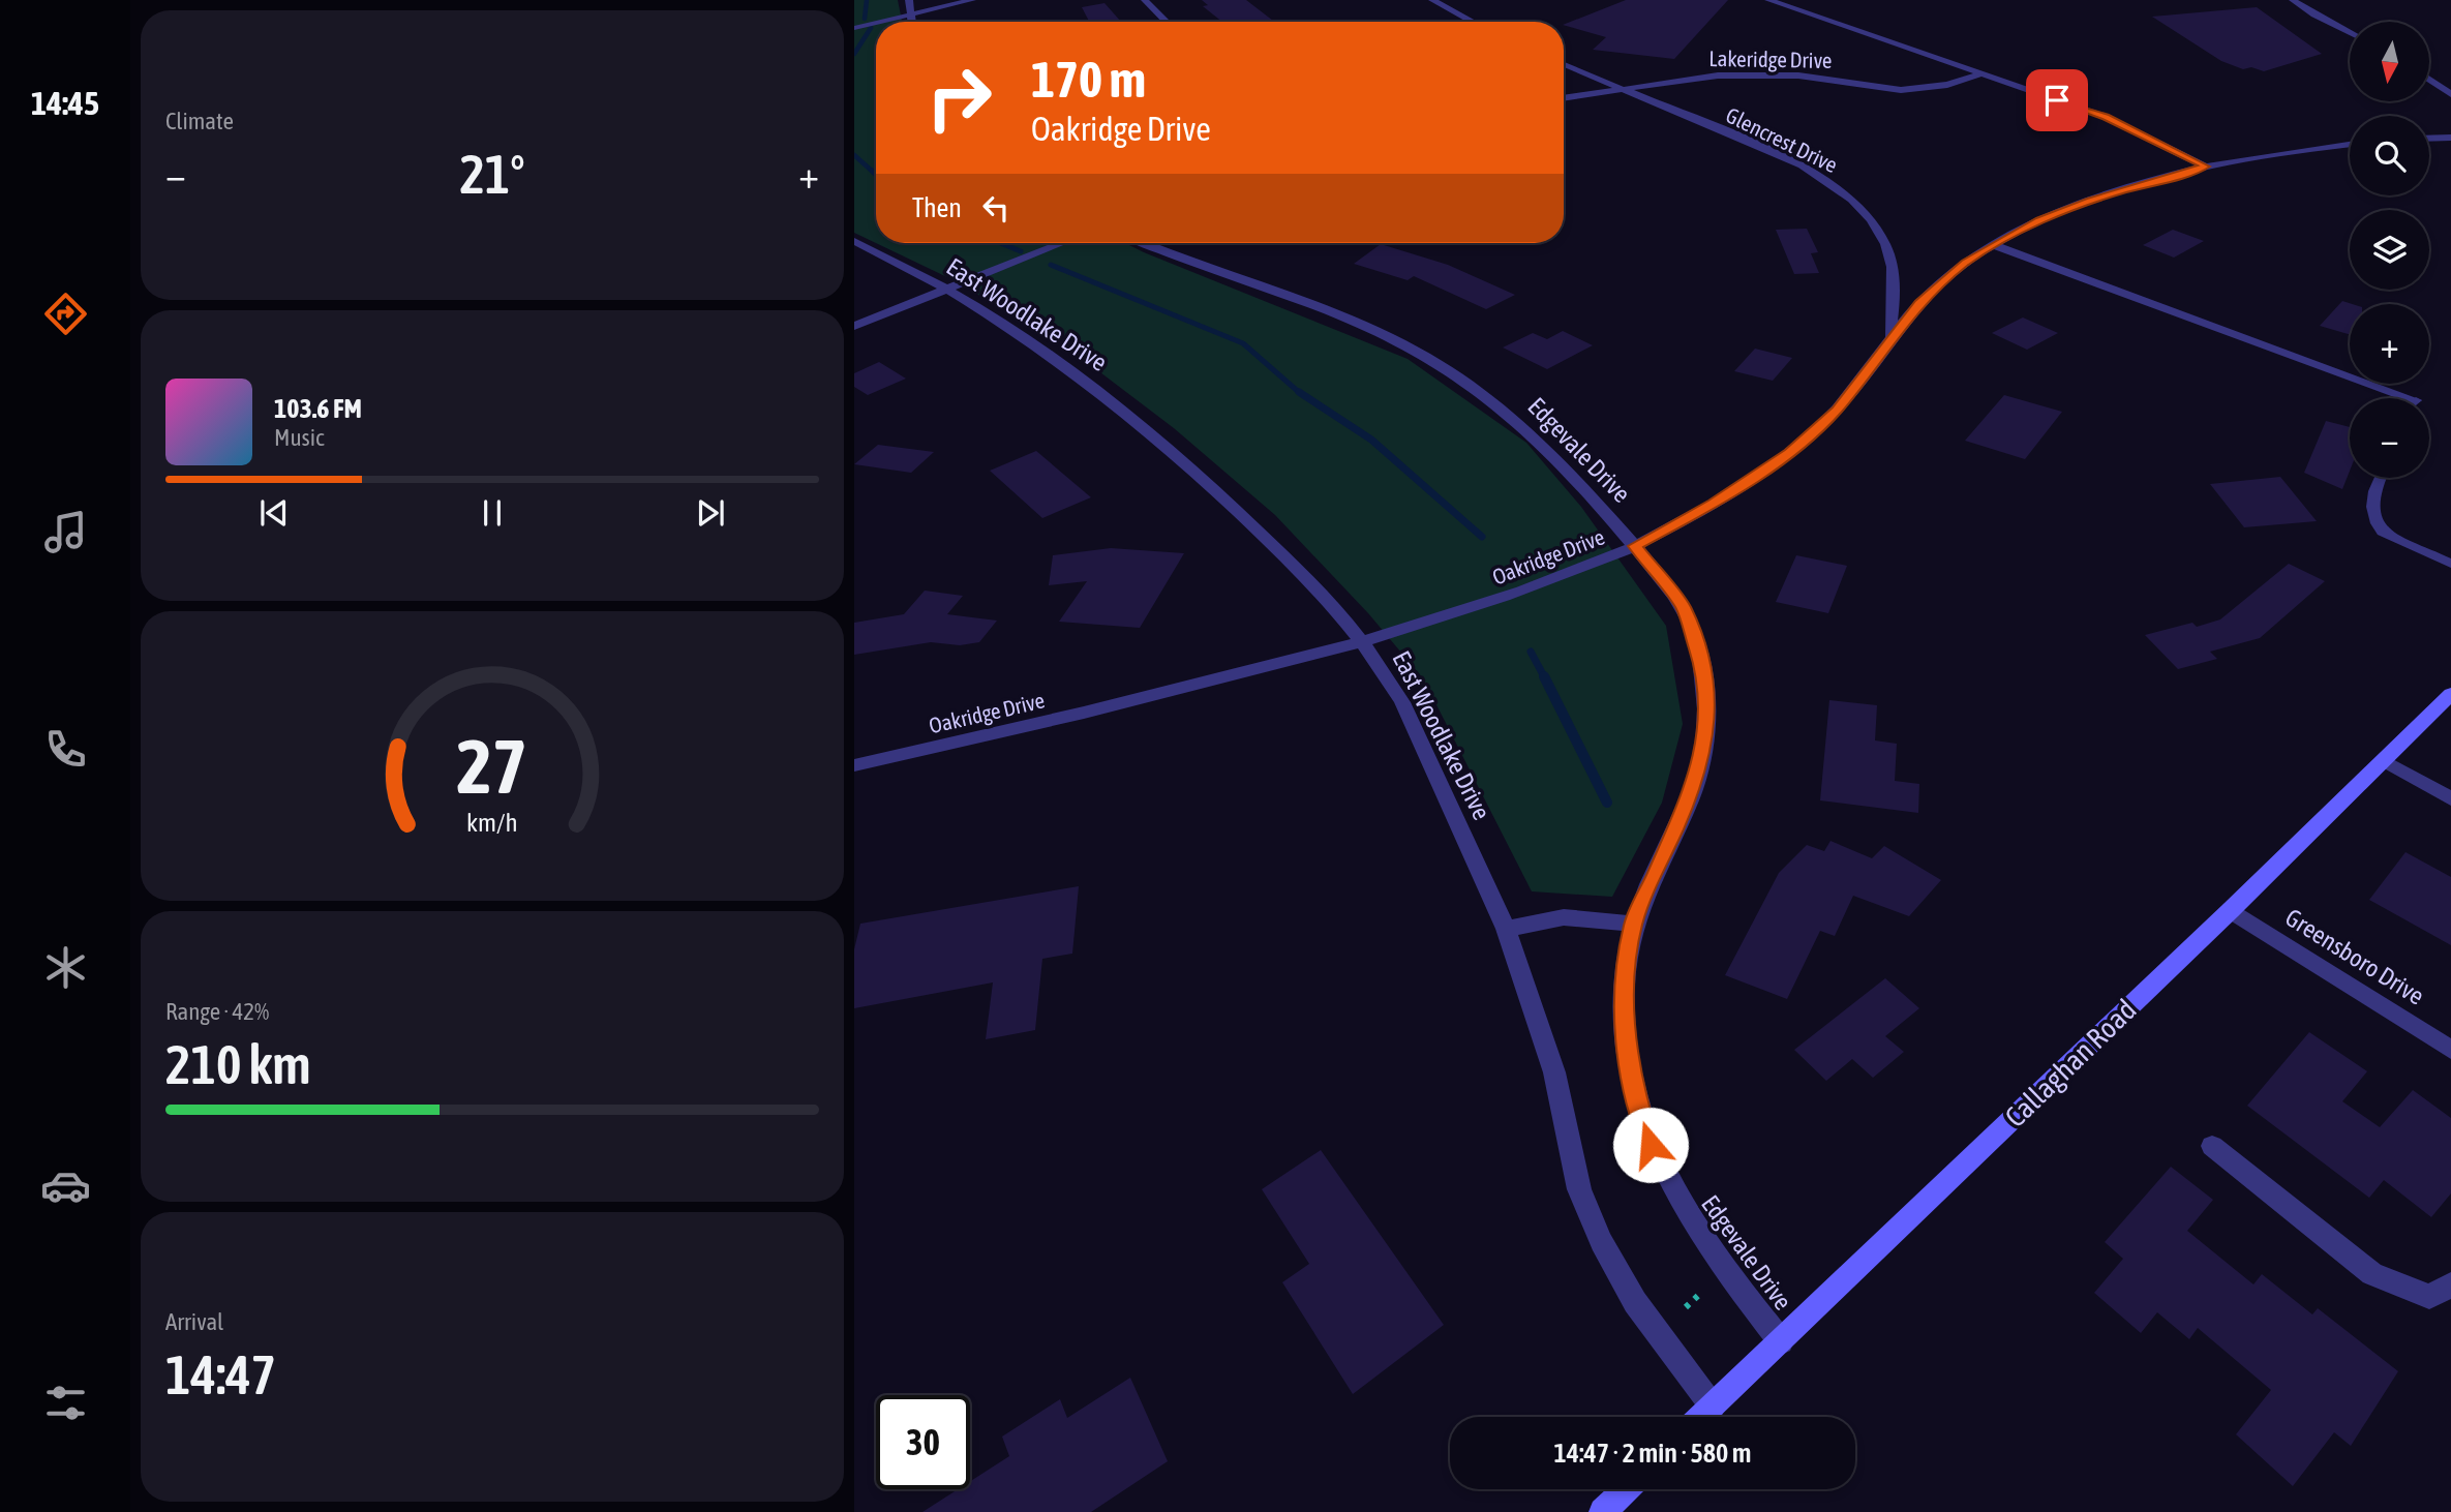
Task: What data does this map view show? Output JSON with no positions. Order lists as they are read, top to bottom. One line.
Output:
{"streets":{"main road":["Callaghan Road"],"street":["Lakeridge Drive","Glencrest Drive","East Woodlake Drive","Edgevale Drive","Oakridge Drive","Greensboro Drive"]},"crossings":[["Lakeridge Drive","Glencrest Drive"],["Glencrest Drive","Oakridge Drive"],["East Woodlake Drive","Oakridge Drive"],["East Woodlake Drive","Callaghan Road"],["Edgevale Drive","Oakridge Drive"],["Edgevale Drive","Callaghan Road"],["Greensboro Drive","Callaghan Road"]],"north":"bottom","page":{"tabs":"14:45","tile":["Climate",["Range · 42%","210 km"],["Arrival","14:47"]],"map_buttons":["+","−"],"turn":["170 m","Oakridge Drive"],"heat":["−","21°","+"],"then":"Then","song":["103.6 FM","Music"],"limit":"30","trip":"14:47 · 2 min · 580 m","gauge":["27","km/h"]}}
